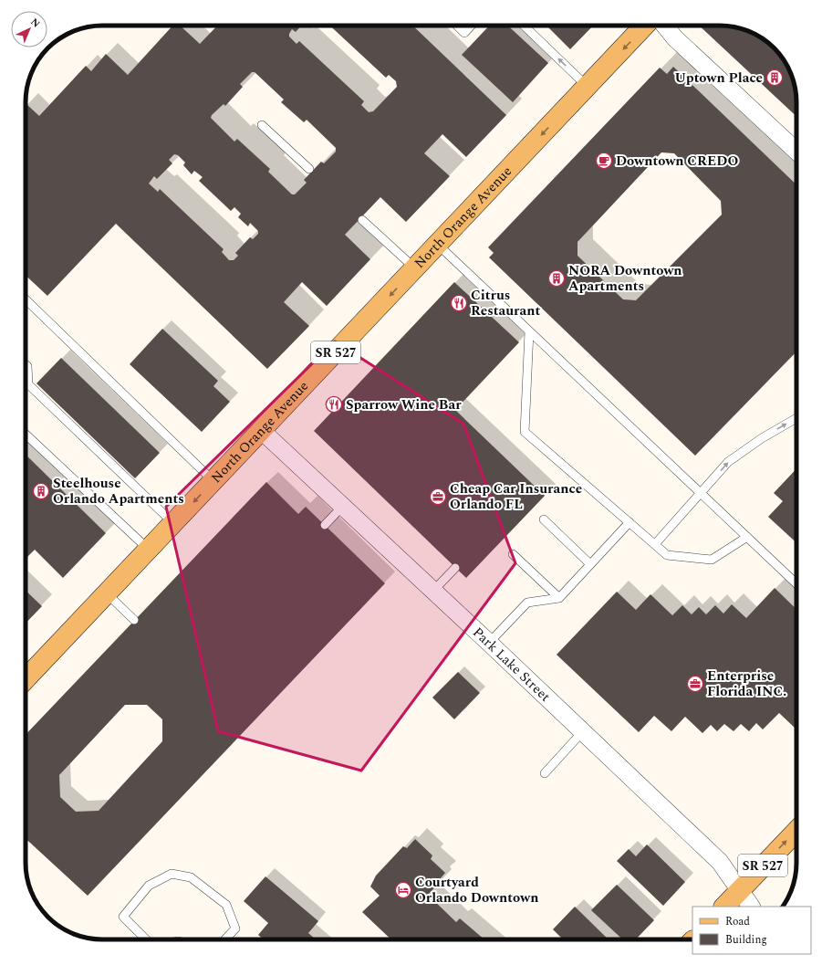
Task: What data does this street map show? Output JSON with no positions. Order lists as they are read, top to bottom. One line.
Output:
{"streets":{"main road":["North Orange Avenue","SR 527"],"street":["Park Lake Street"]},"crossings":[["North Orange Avenue","Park Lake Street"],["SR 527","Park Lake Street"]],"one_way":["North Orange Avenue"],"places":{"building":["Uptown Place","NORA Downtown Apartments","Steelhouse Orlando Apartments"],"cafe":["Downtown CREDO"],"restaurant":["Citrus Restaurant","Sparrow Wine Bar"],"office":["Cheap Car Insurance Orlando FL","Enterprise Florida INC."],"hotel":["Courtyard Orlando Downtown"]},"legend":["Road","Building"],"north":"top right"}
